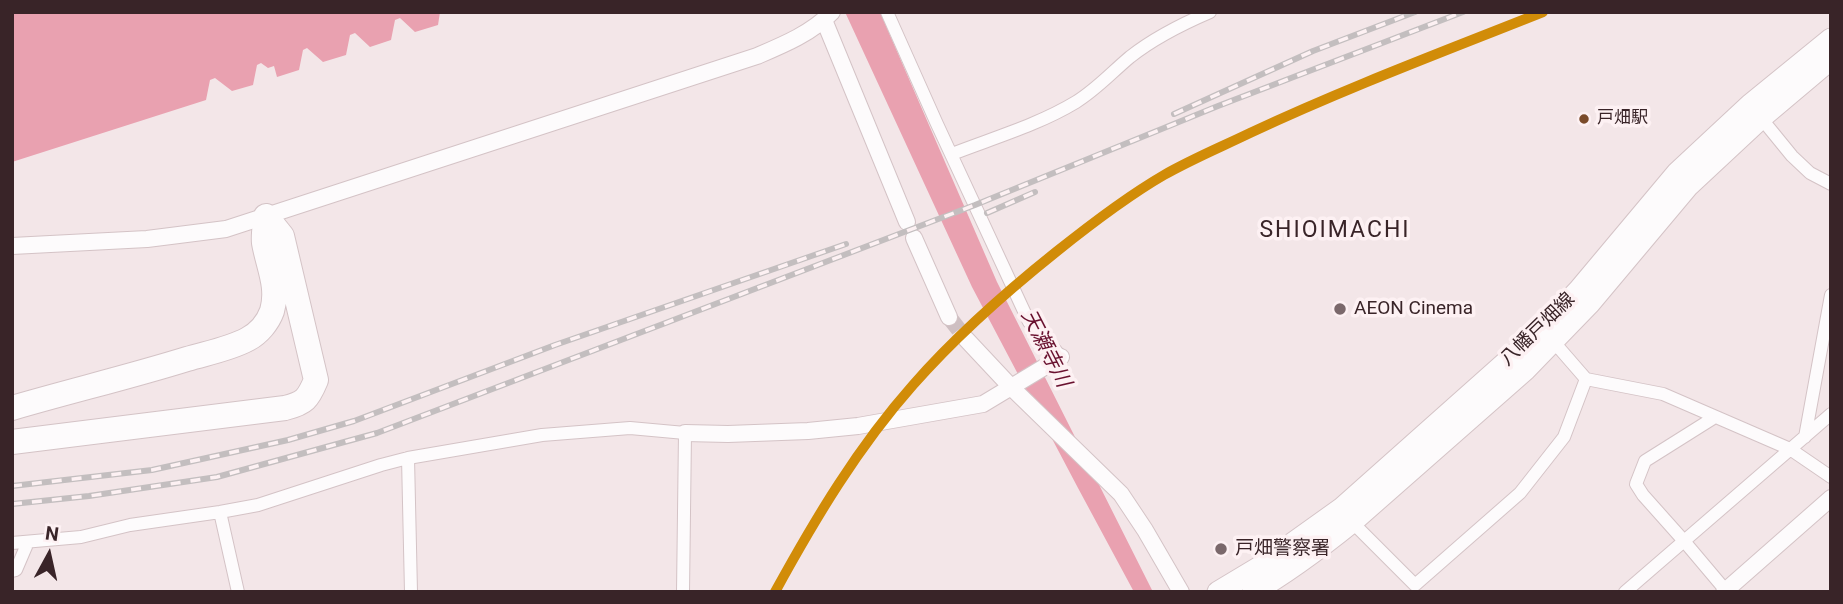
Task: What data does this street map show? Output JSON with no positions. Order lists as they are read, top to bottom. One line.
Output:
{"streets":{"main road":["八幡戸畑線"]},"districts":["SHIOIMACHI"],"water":["天瀬寺川"],"places":["戸畑駅","AEON Cinema","戸畑警察署"],"north":"top"}
